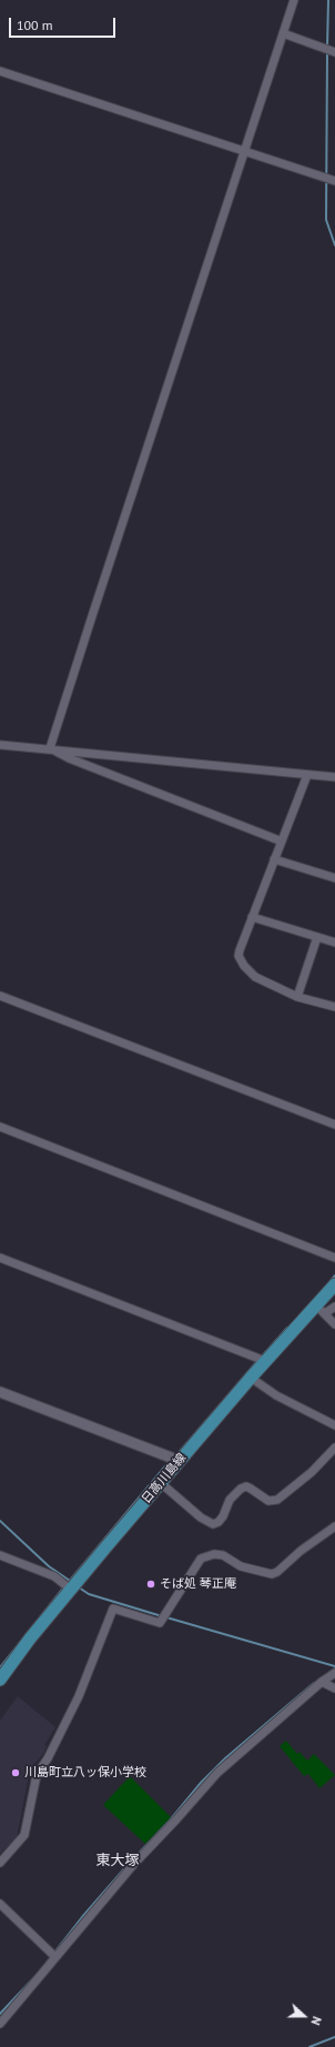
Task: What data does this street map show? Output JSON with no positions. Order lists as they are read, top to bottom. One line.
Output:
{"streets":{"main road":["日高川島線"]},"districts":["東大塚"],"places":["そば処 琴正庵","川島町立八ッ保小学校"],"scale_bar":"100 m","north":"right"}
